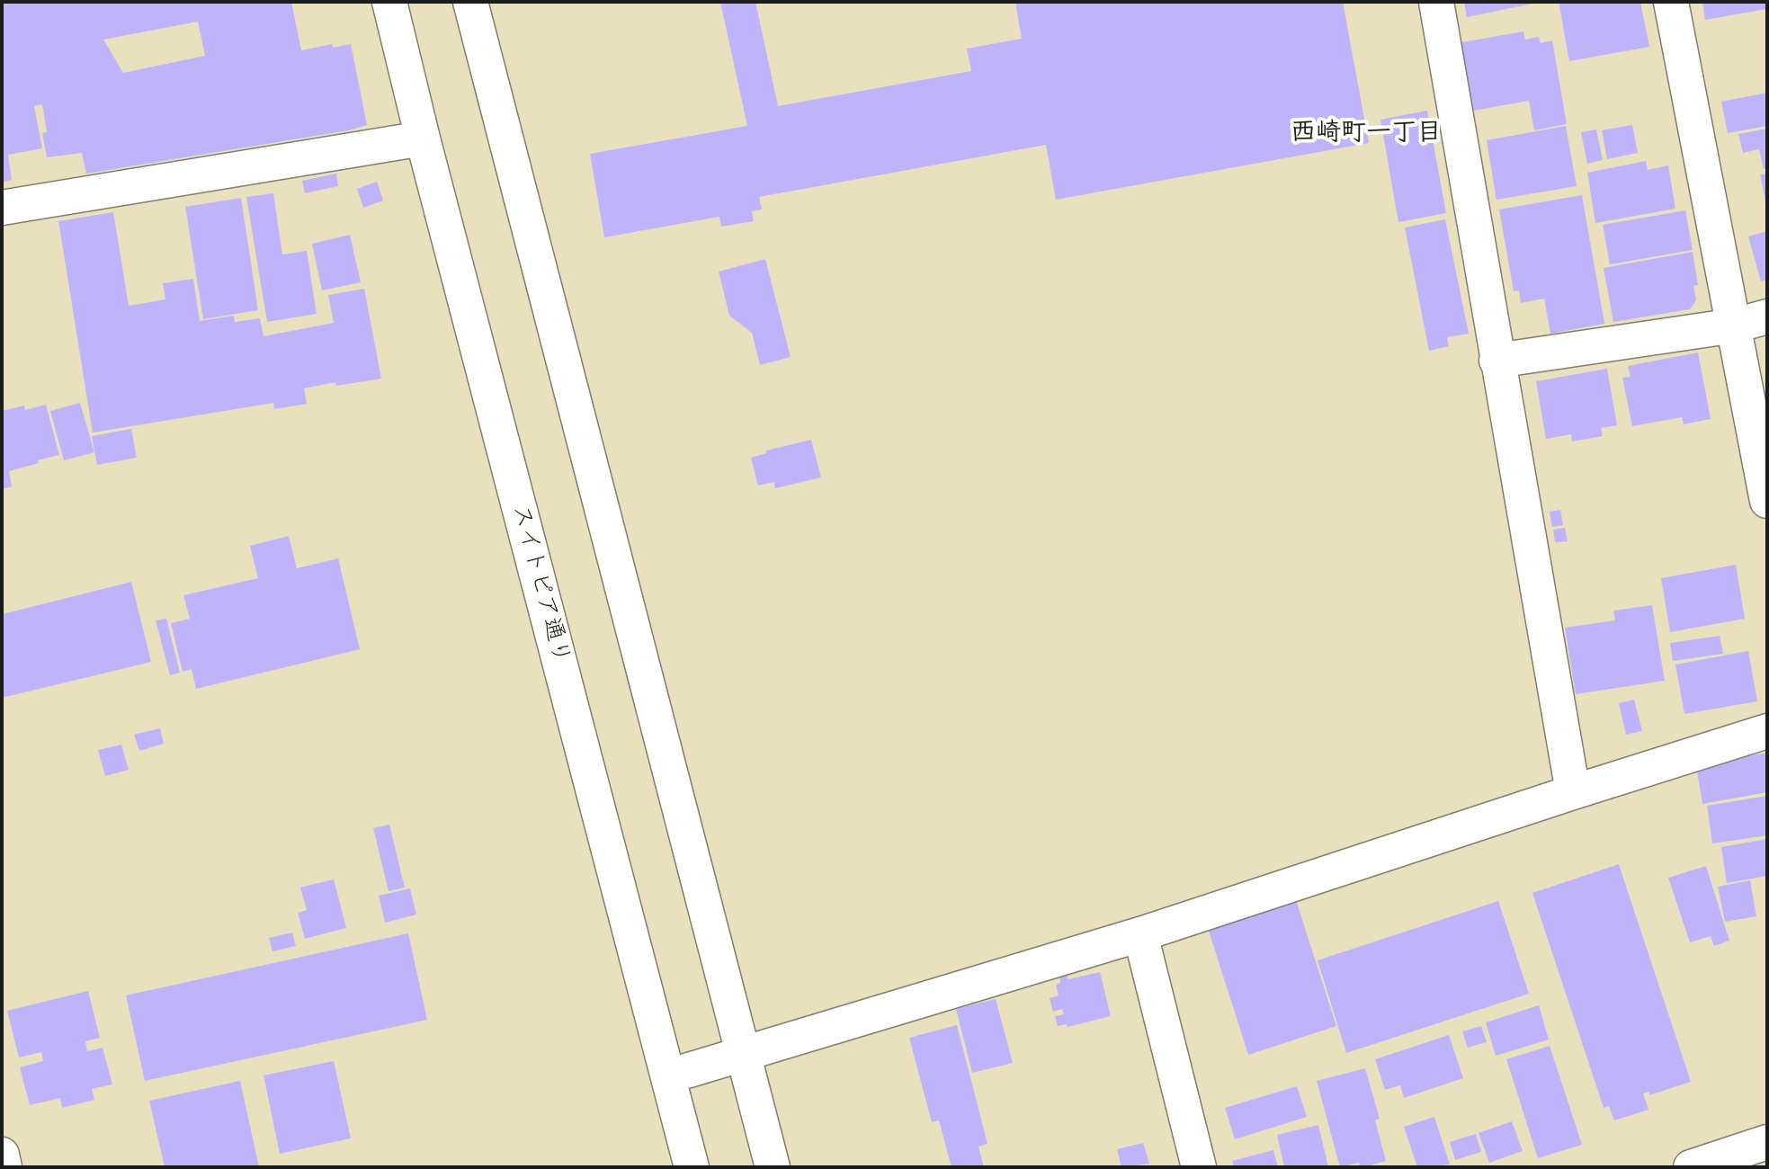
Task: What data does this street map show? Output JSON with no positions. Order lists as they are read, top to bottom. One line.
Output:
{"streets":{"street":["スイトピア通り"]},"districts":["西崎町一丁目"]}
